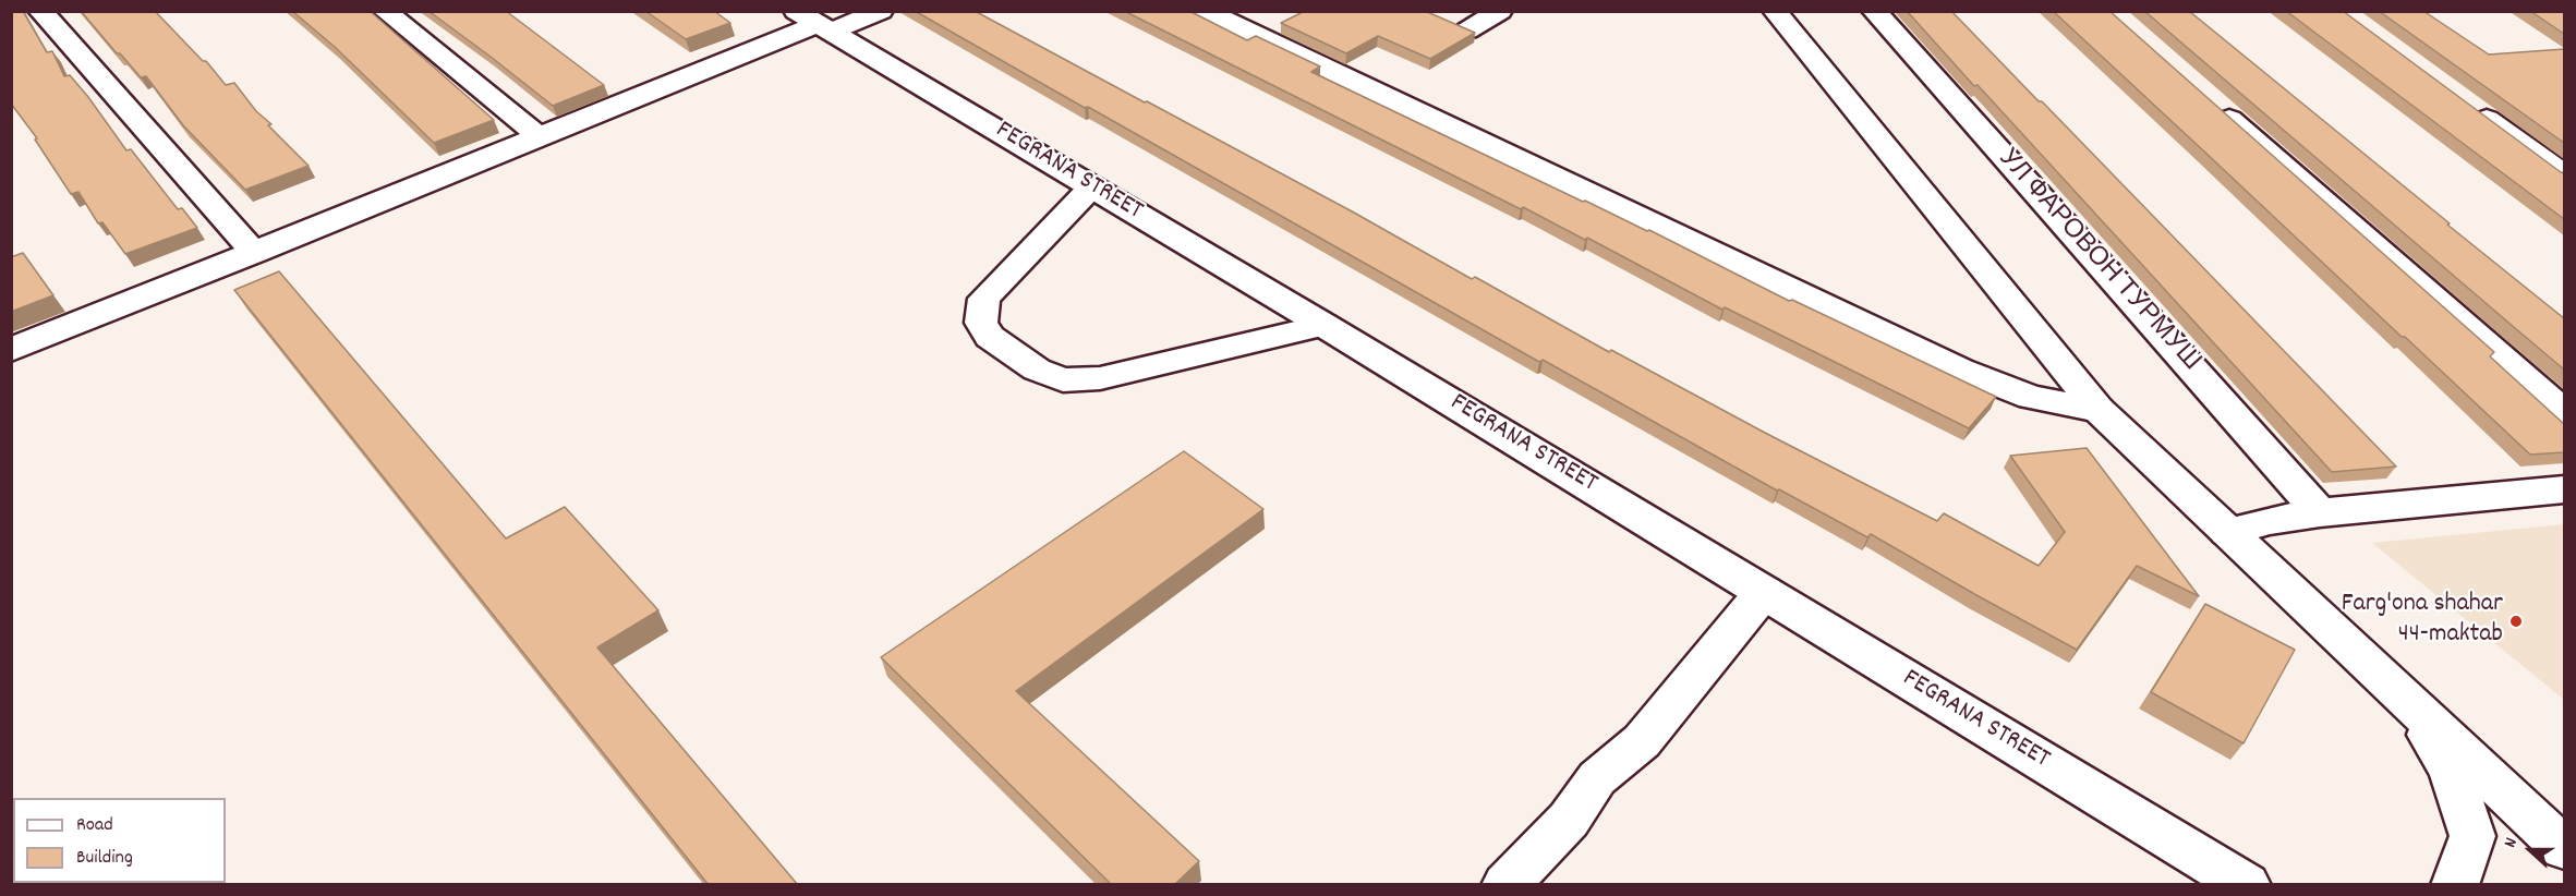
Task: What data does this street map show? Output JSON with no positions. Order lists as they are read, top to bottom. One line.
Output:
{"streets":{"street":["FEGRANA STREET","УЛ ФАРОВОН ТУРМУШ"]},"places":["Farg'ona shahar 44-maktab"],"legend":["Road","Building"],"north":"left"}
